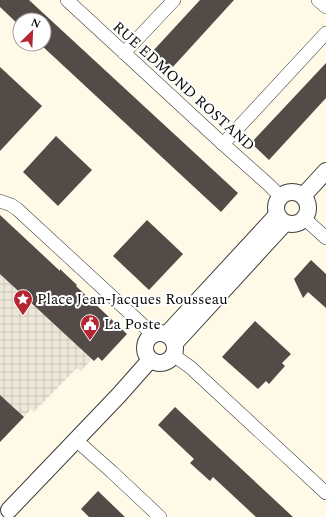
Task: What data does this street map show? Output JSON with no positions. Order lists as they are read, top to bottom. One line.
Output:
{"streets":{"street":["RUE EDMOND ROSTAND"]},"places":{"place":["Place Jean-Jacques Rousseau"],"public building":["La Poste"]},"north":"top right"}
